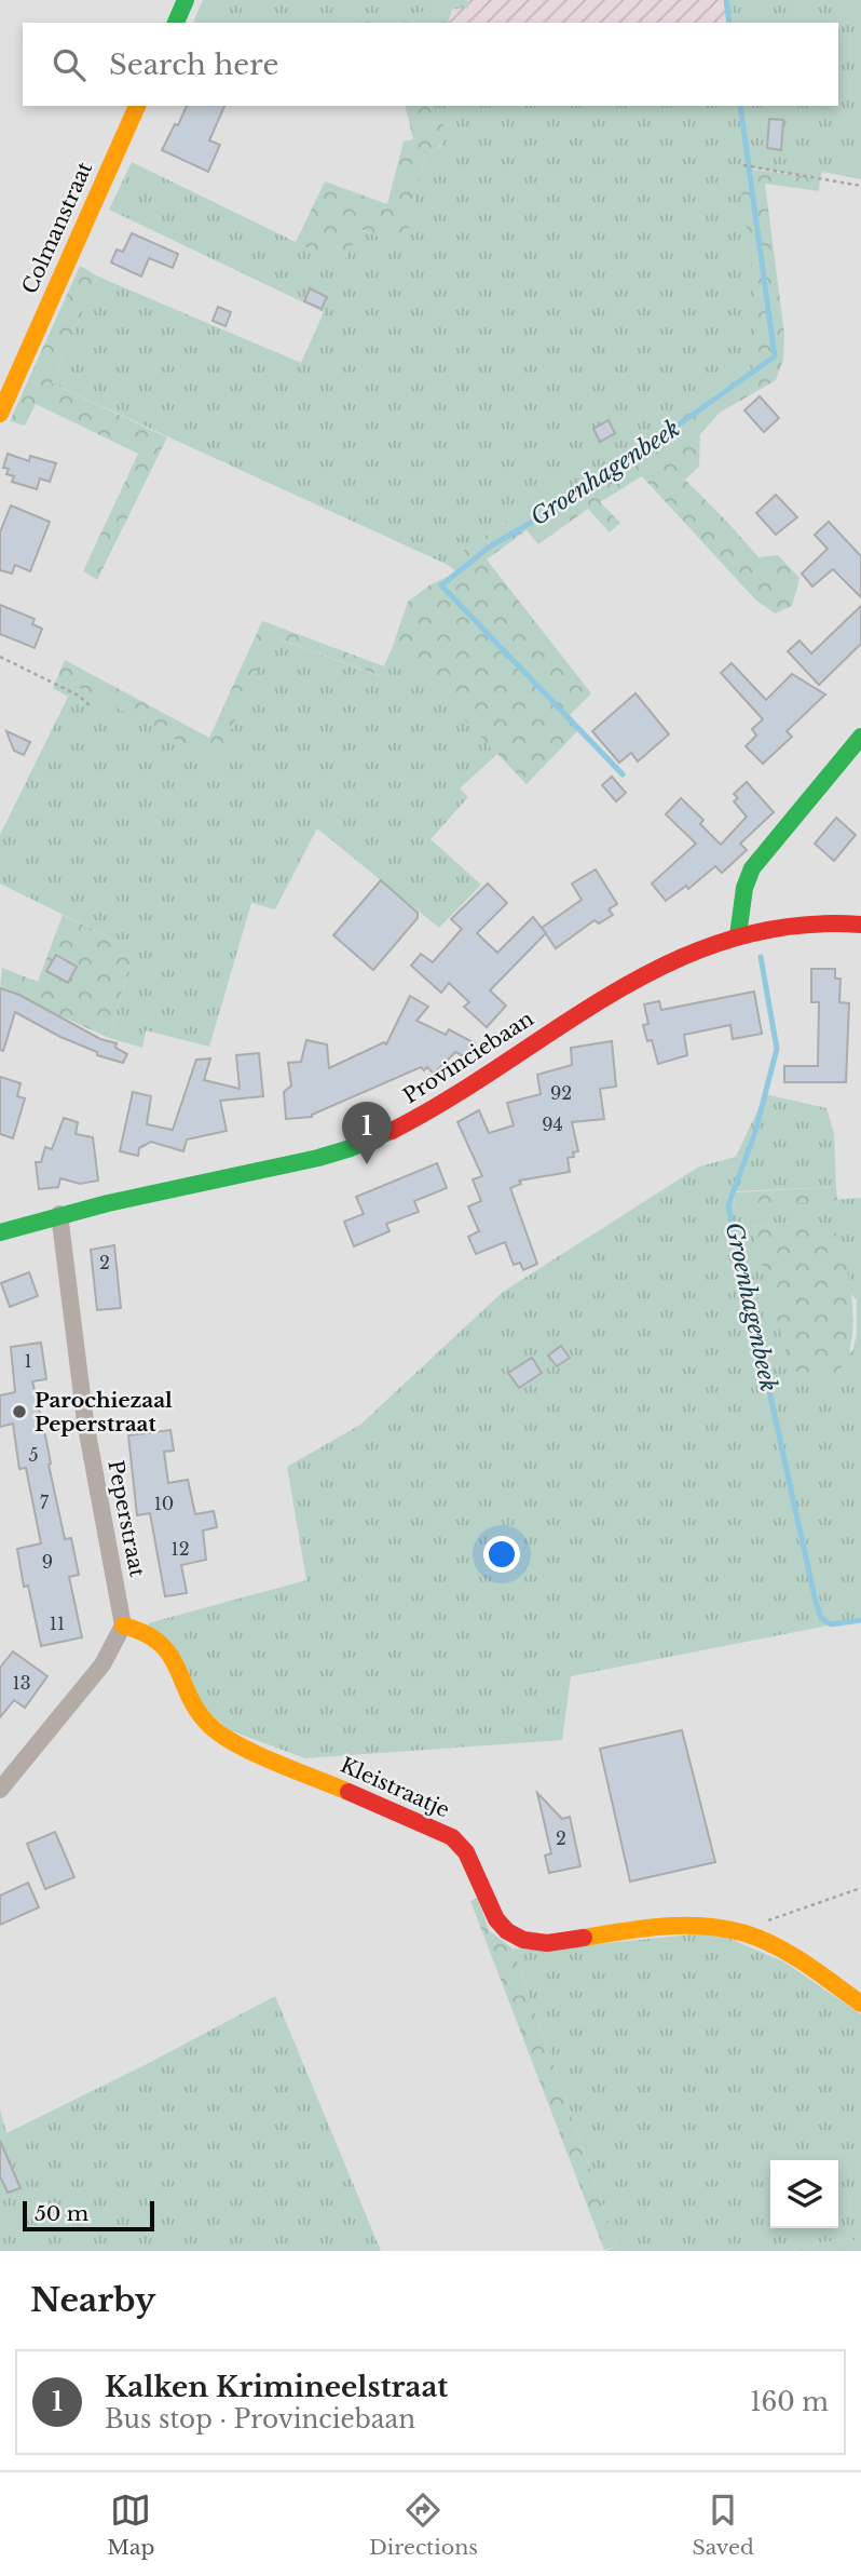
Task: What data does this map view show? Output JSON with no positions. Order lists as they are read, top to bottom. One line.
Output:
{"streets":{"main road":["Colmanstraat","Provinciebaan","Kleistraatje"],"street":["Peperstraat"]},"crossings":[["Provinciebaan","Peperstraat"],["Peperstraat","Kleistraatje"]],"water":["Groenhagenbeek"],"places":["Parochiezaal Peperstraat"],"house_numbers":["92","94","2","1","5","7","10","12","9","11","13","2"],"scale_bar":"50 m","page":{"search":"Search here","pins":"1","scale":"50 m","heading":"Nearby","list":[{"mark":"1","name":"Kalken Krimineelstraat","note":"Bus stop · Provinciebaan","value":"160 m"}],"nav":["Map","Directions","Saved"]}}
